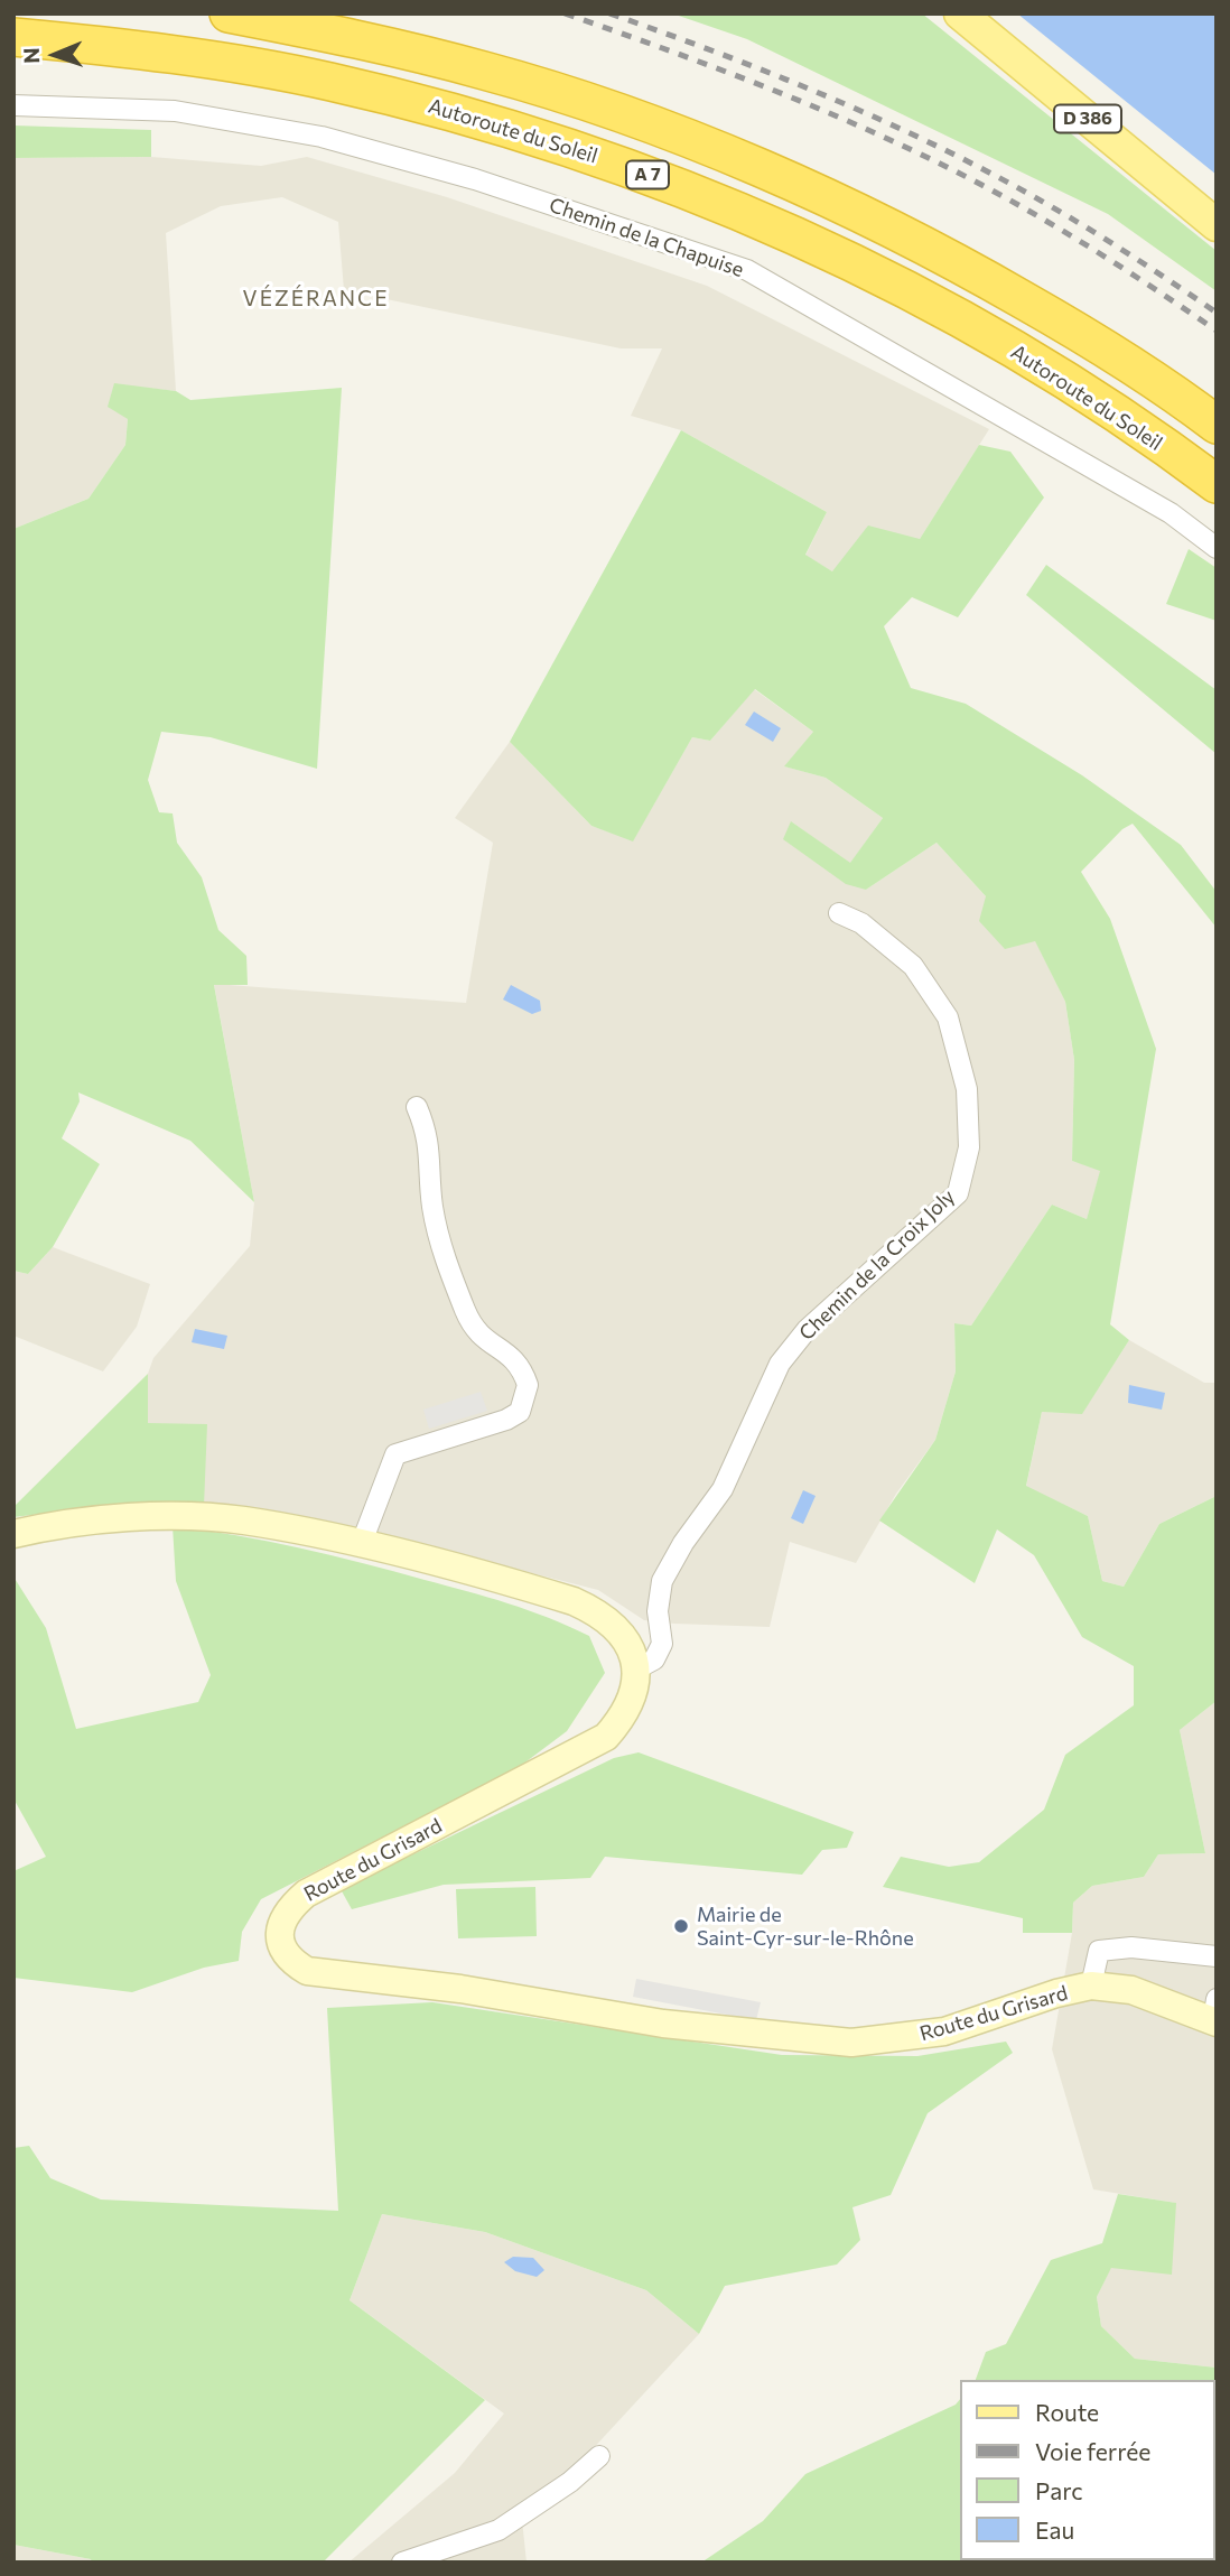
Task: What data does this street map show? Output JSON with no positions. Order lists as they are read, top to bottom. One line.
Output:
{"streets":{"highway":["Autoroute du Soleil","A 7"],"main road":["D 386"],"street":["Chemin de la Chapuise","Chemin de la Croix Joly","Route du Grisard"]},"crossings":[["Chemin de la Croix Joly","Route du Grisard"]],"districts":["VÉZÉRANCE"],"places":["Mairie de Saint-Cyr-sur-le-Rhône"],"legend":["Route","Voie ferrée","Parc","Eau"],"north":"left"}
